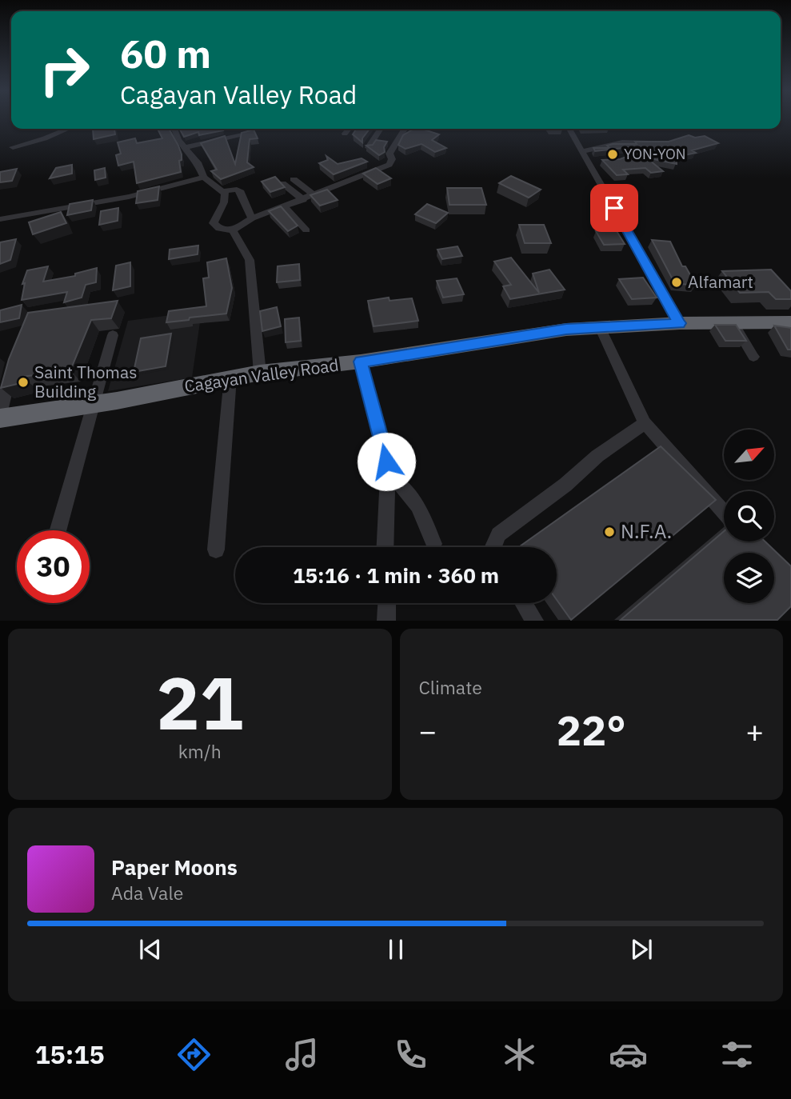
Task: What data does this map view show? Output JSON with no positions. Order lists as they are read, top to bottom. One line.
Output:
{"streets":{"highway":["Cagayan Valley Road"]},"places":["YON-YON","Alfamart","Saint Thomas Building","N.F.A."],"north":"top right","page":{"turn":["60 m","Cagayan Valley Road"],"limit":"30","trip":"15:16 · 1 min · 360 m","tile":[["21","km/h"],"Climate"],"heat":["−","22°","+"],"song":["Paper Moons","Ada Vale"],"tabs":"15:15"}}
